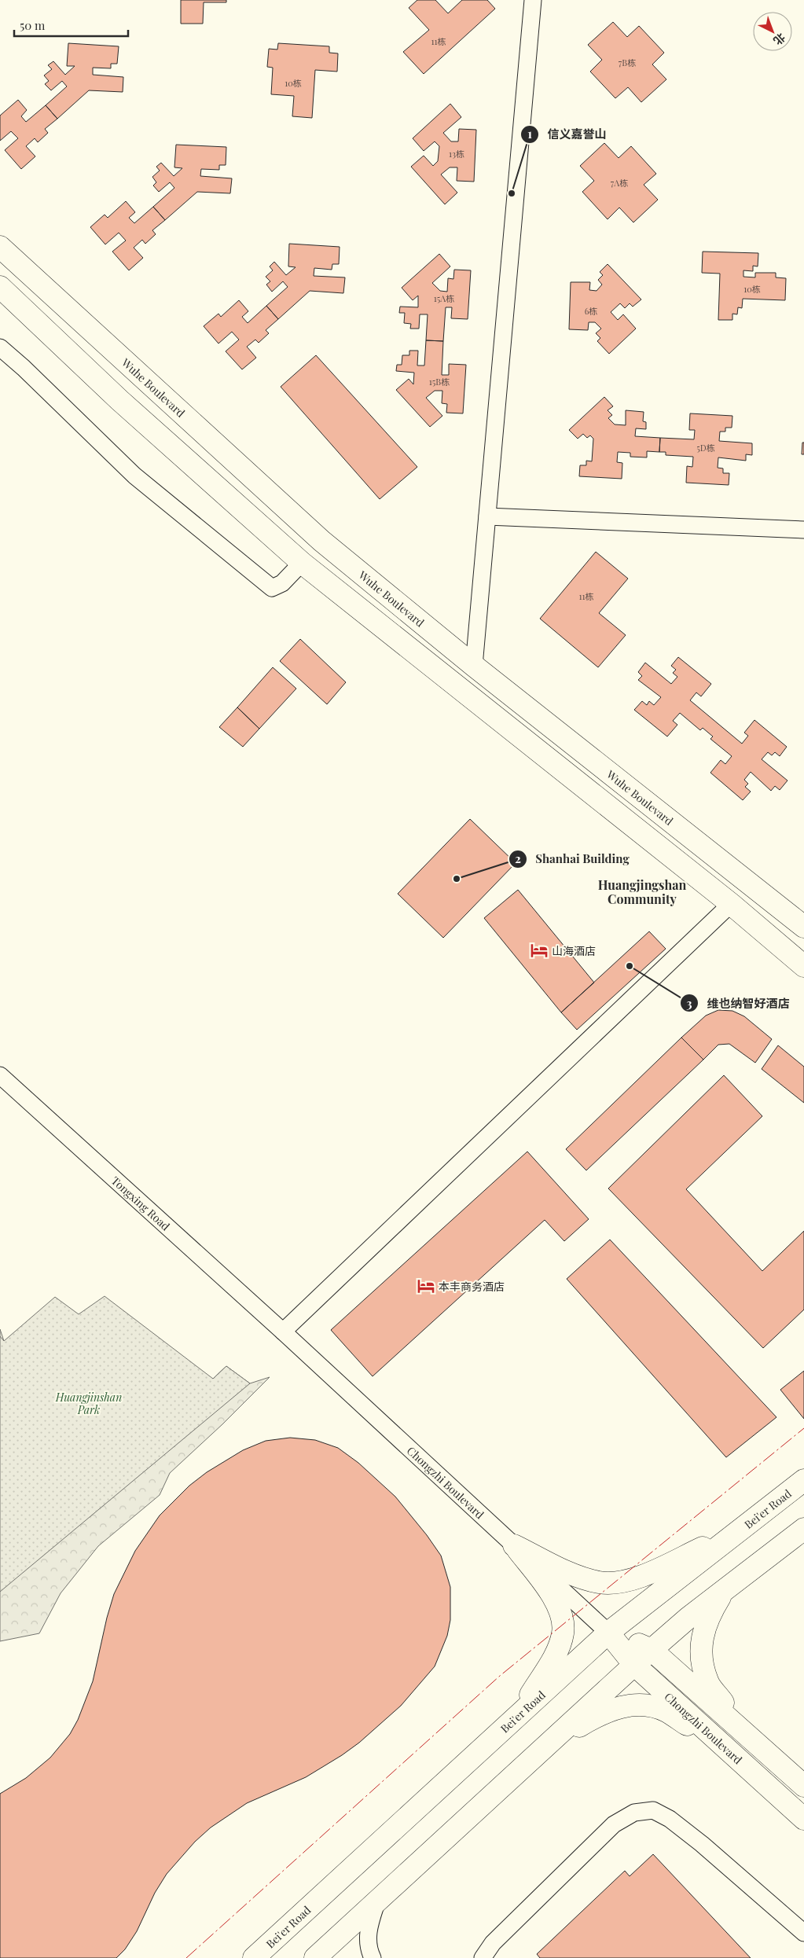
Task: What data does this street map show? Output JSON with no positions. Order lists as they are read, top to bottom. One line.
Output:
{"streets":{"main road":["Wuhe Boulevard","Chongzhi Boulevard","Bei'er Road"],"street":["Tongxing Road"]},"crossings":[["Tongxing Road","Chongzhi Boulevard"],["Chongzhi Boulevard","Bei'er Road"]],"districts":["Huangjingshan Community"],"parks":["Huangjinshan Park"],"places":{"other":["信义嘉誉山","Shanhai Building","维也纳智好酒店"],"hotel":["山海酒店","本丰商务酒店"]},"house_numbers":["11栋","7B栋","10栋","13栋","7A栋","10栋","15A栋","6栋","15B栋","5D栋","11栋"],"scale_bar":"50 m","north":"bottom right"}
